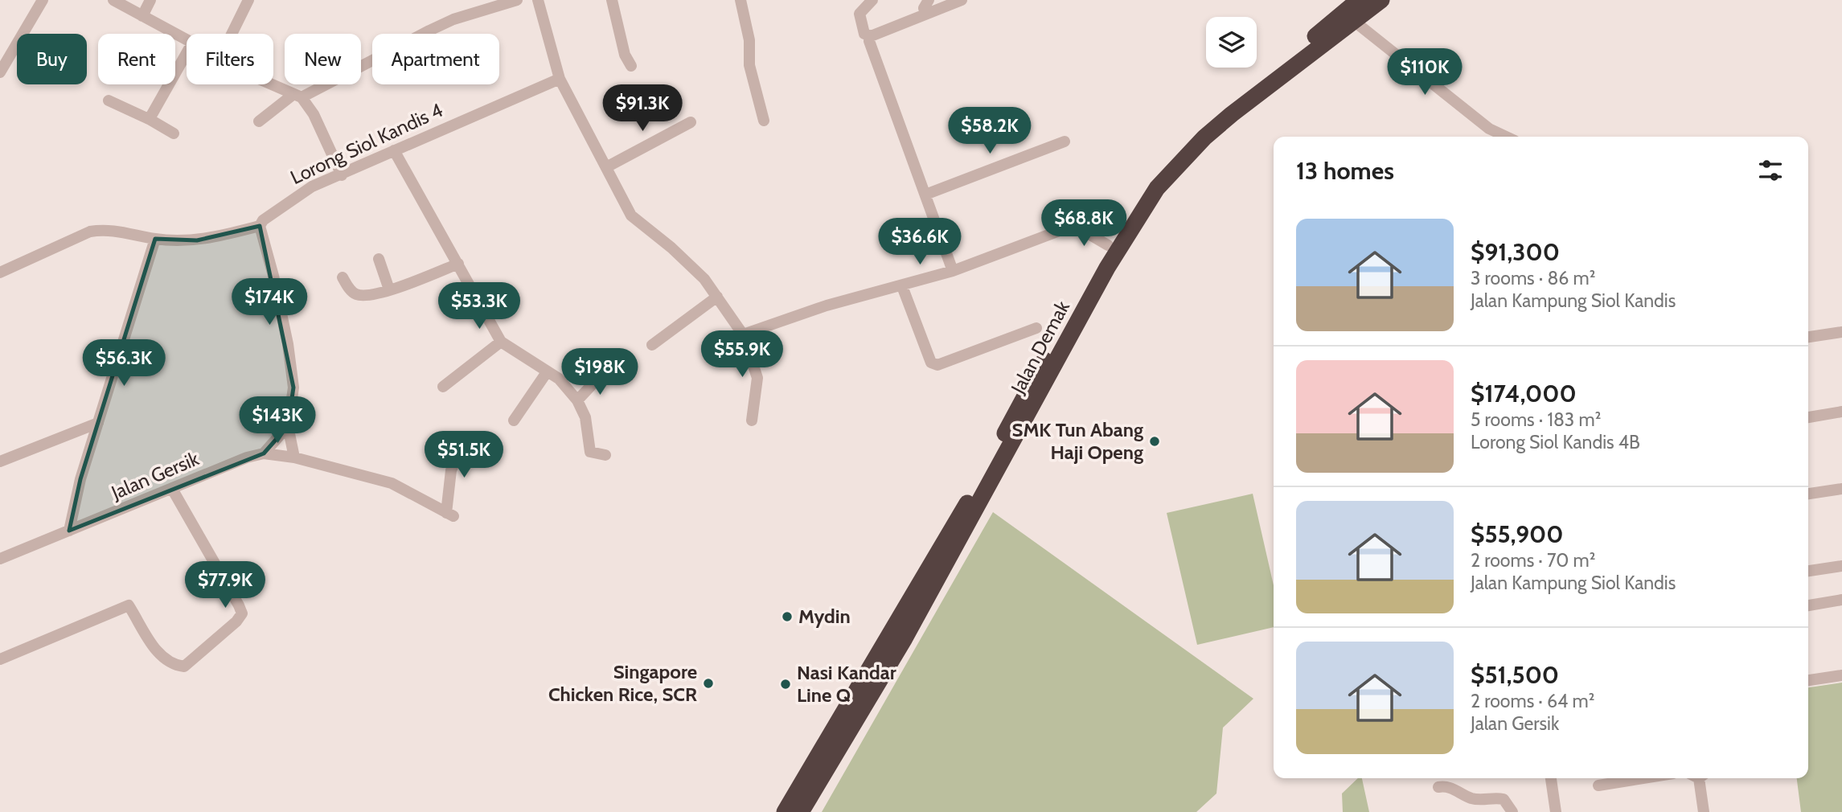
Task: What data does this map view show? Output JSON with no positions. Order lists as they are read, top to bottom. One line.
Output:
{"streets":{"highway":["Jalan Demak"],"street":["Lorong Siol Kandis 4","Jalan Gersik"]},"places":["SMK Tun Abang Haji Openg","Mydin","Singapore Chicken Rice, SCR","Nasi Kandar Line Q"],"page":{"chip":["Buy","Rent","Filters","New","Apartment"],"price":["$110K","$91.3K","$58.2K","$68.8K","$36.6K","$174K","$53.3K","$55.9K","$56.3K","$198K","$143K","$51.5K","$77.9K"],"heading":"13 homes","list":[{"name":"$91,300","note":"3 rooms · 86 m² · Jalan Kampung Siol Kandis"},{"name":"$174,000","note":"5 rooms · 183 m² · Lorong Siol Kandis 4B"},{"name":"$55,900","note":"2 rooms · 70 m² · Jalan Kampung Siol Kandis"},{"name":"$51,500","note":"2 rooms · 64 m² · Jalan Gersik"}]}}
